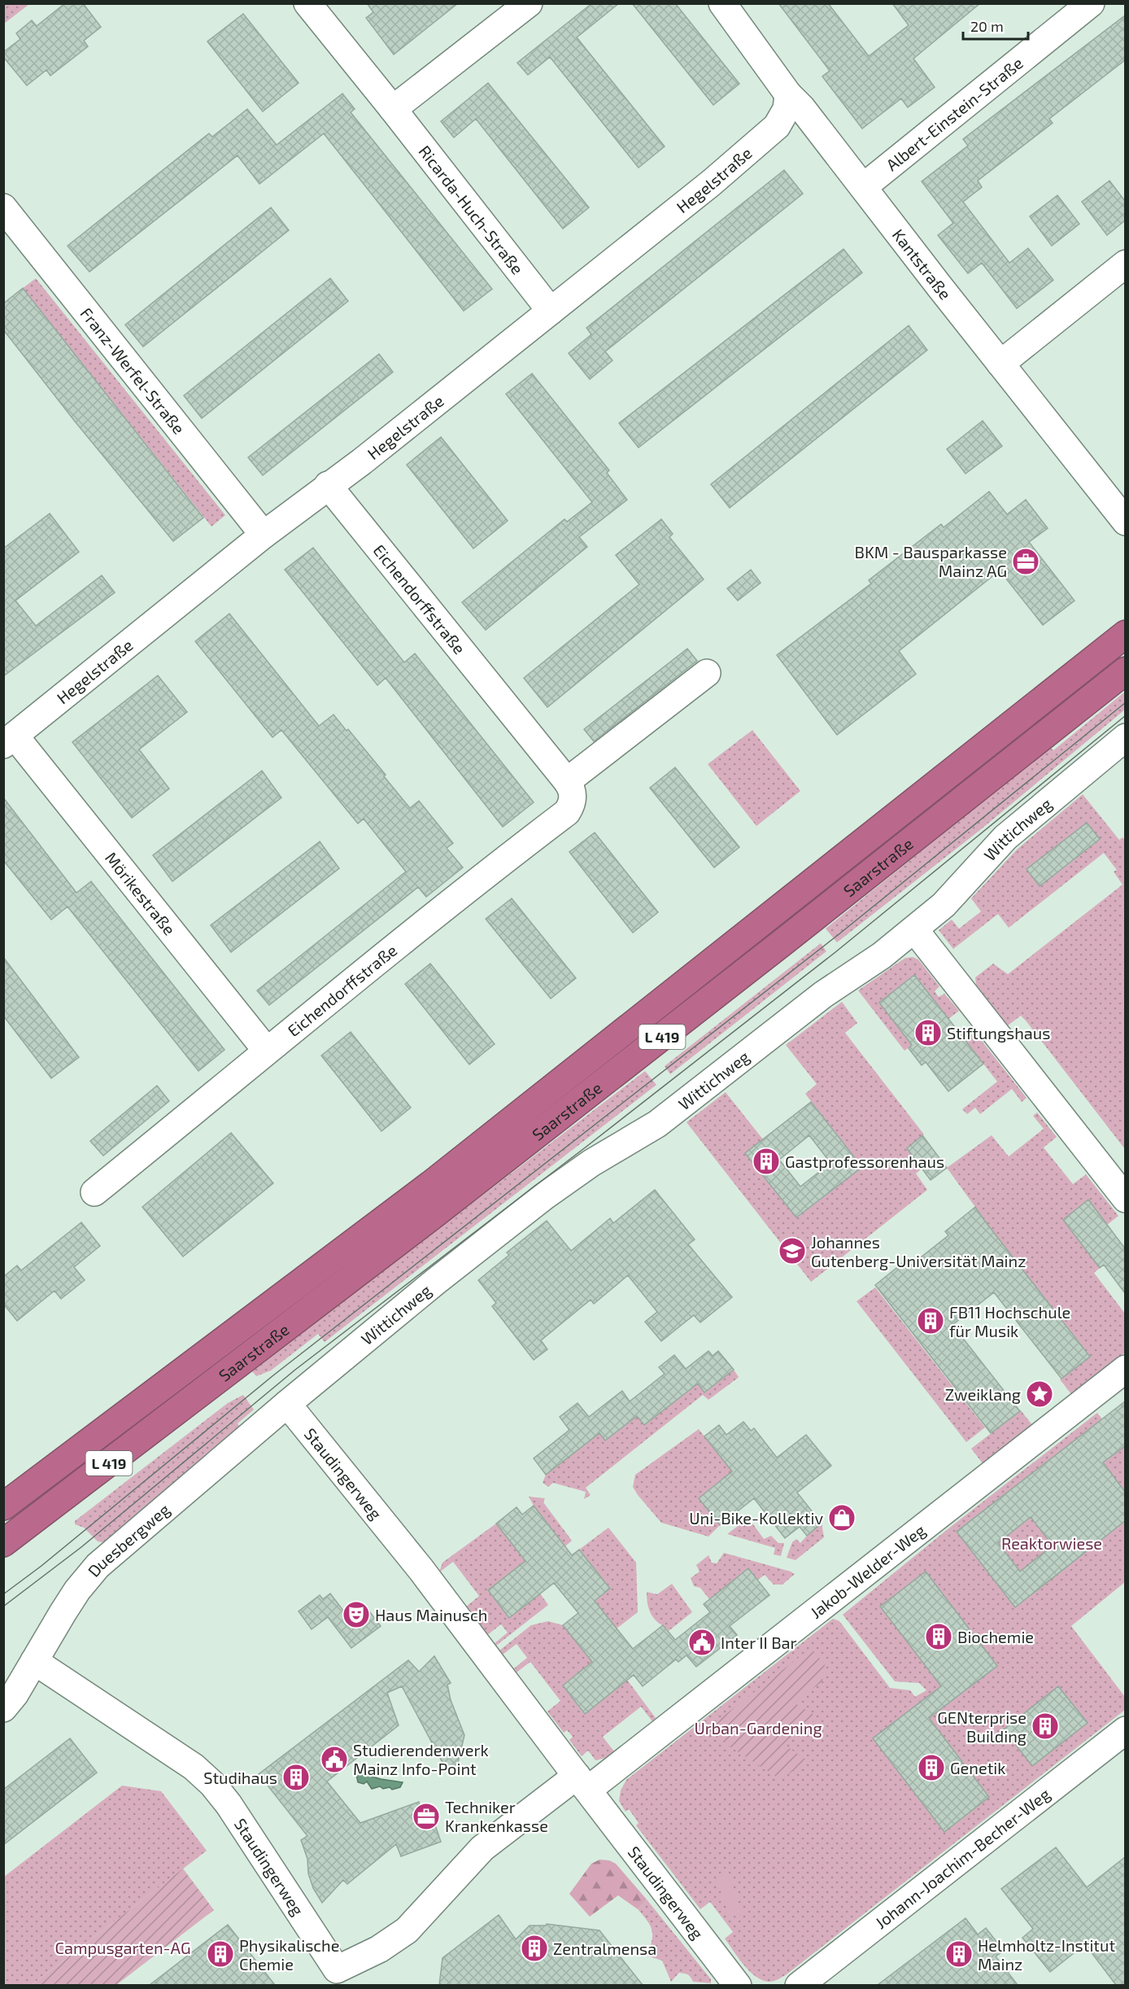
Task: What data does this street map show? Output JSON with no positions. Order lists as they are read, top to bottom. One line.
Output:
{"streets":{"highway":["Saarstraße","L 419"],"street":["Albert-Einstein-Straße","Hegelstraße","Ricarda-Huch-Straße","Kantstraße","Franz-Werfel-Straße","Eichendorffstraße","Wittichweg","Mörikestraße","Staudingerweg","Duesbergweg","Jakob-Welder-Weg","Johann-Joachim-Becher-Weg"]},"crossings":[["Albert-Einstein-Straße","Kantstraße"],["Hegelstraße","Ricarda-Huch-Straße"],["Hegelstraße","Kantstraße"],["Hegelstraße","Franz-Werfel-Straße"],["Hegelstraße","Eichendorffstraße"],["Hegelstraße","Mörikestraße"],["Eichendorffstraße","Mörikestraße"],["Wittichweg","Staudingerweg"],["Wittichweg","Duesbergweg"],["Staudingerweg","Duesbergweg"],["Staudingerweg","Jakob-Welder-Weg"]],"parks":["Reaktorwiese","Urban-Gardening","Campusgarten-AG"],"places":{"office":["BKM - Bausparkasse Mainz AG","Techniker Krankenkasse"],"building":["Stiftungshaus","Gastprofessorenhaus","FB11 Hochschule für Musik","Biochemie","GENterprise Building","Genetik","Studihaus","Zentralmensa","Physikalische Chemie","Helmholtz-Institut Mainz"],"school or university":["Johannes Gutenberg-Universität Mainz"],"place":["Zweiklang"],"shop":["Uni-Bike-Kollektiv"],"theatre":["Haus Mainusch"],"public building":["Inter II Bar","Studierendenwerk Mainz Info-Point"]},"scale_bar":"20 m"}
